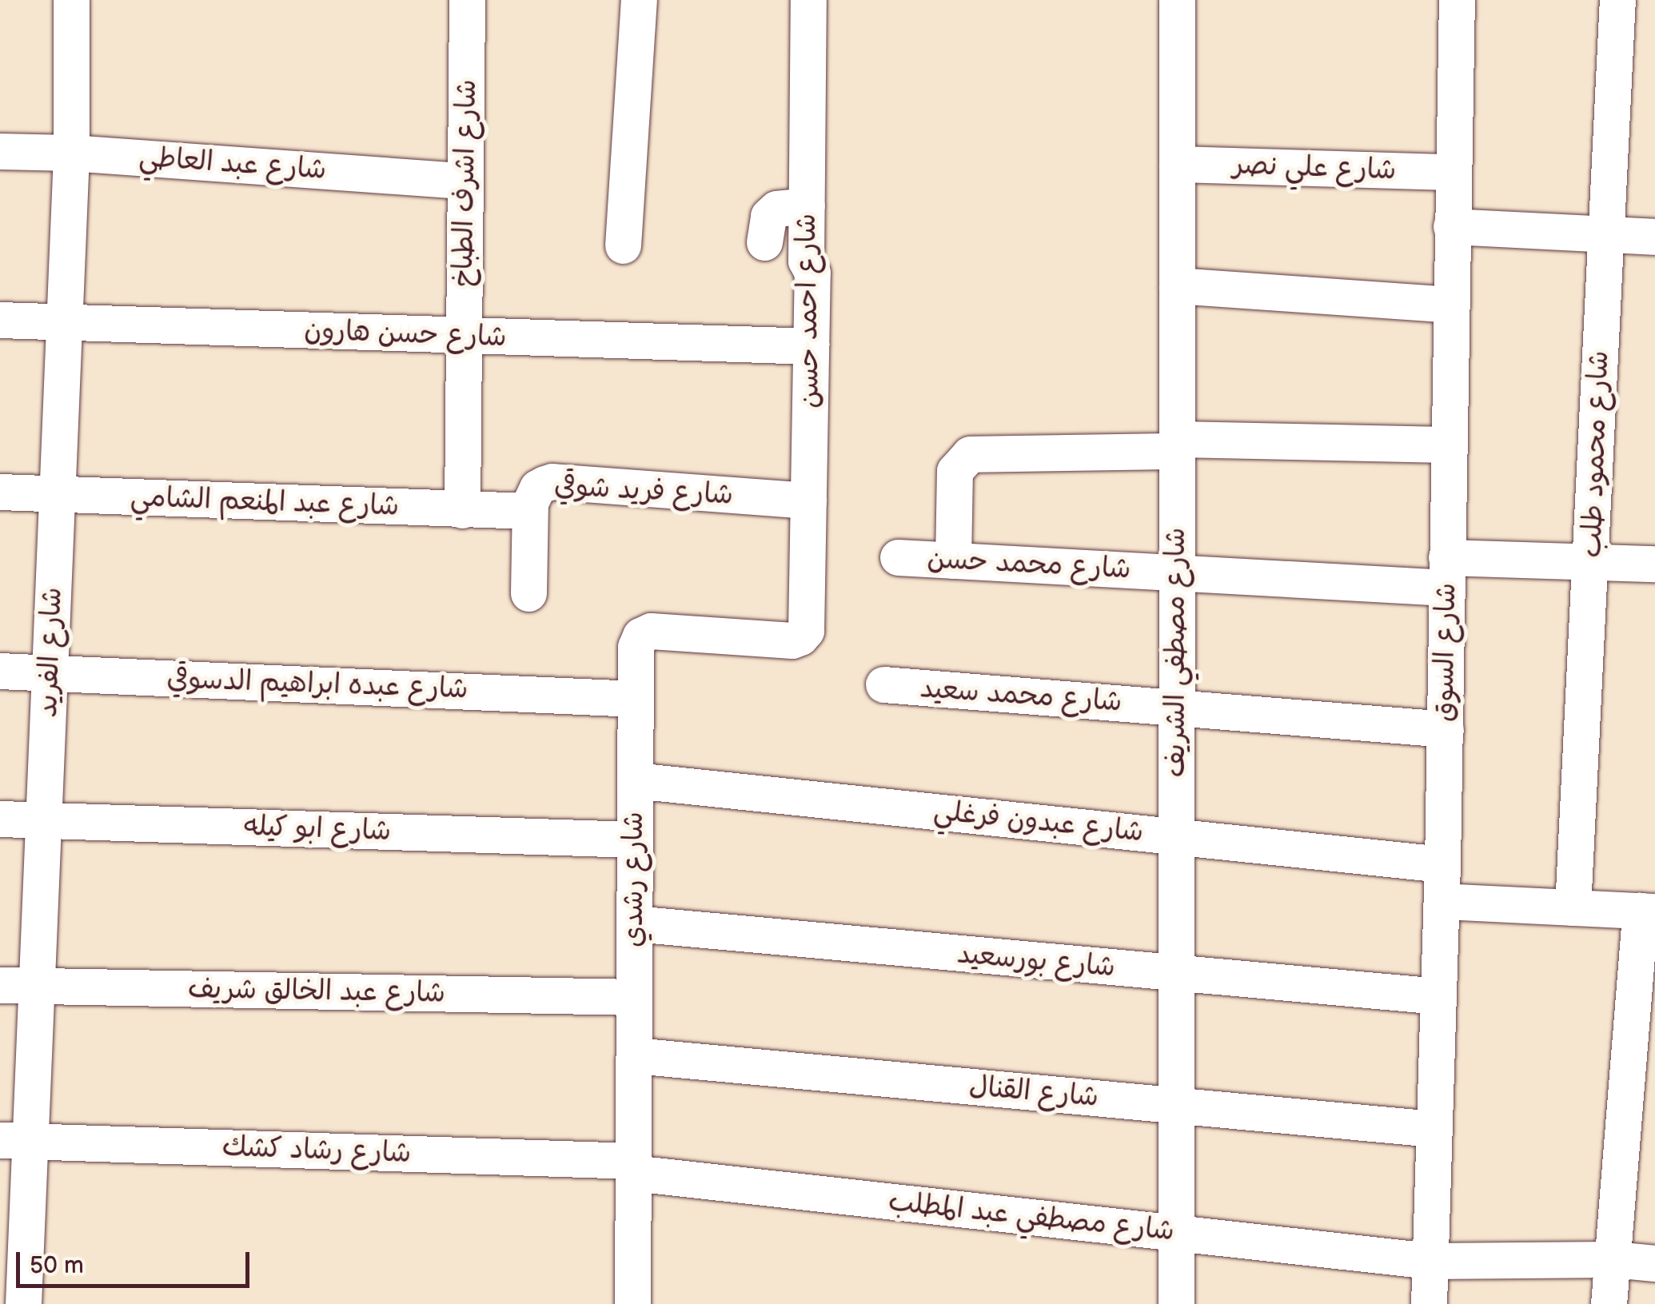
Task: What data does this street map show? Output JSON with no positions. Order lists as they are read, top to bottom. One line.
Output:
{"streets":{"street":["شارع عبد العاطي","شارع علي نصر","شارع اشرف الطباخ","شارع احمد حسن","شارع حسن هارون","شارع محمود طلب","شارع فريد شوقي","شارع عبد المنعم الشامي","شارع محمد حسن","شارع الفريد","شارع مصطفي الشريف","شارع السوق","شارع عبده ابراهيم الدسوقي","شارع محمد سعيد","شارع عبدون فرغلي","شارع ابو كيله","شارع رشدي","شارع بورسعيد","شارع عبد الخالق شريف","شارع القنال","شارع رشاد كشك","شارع مصطفي عبد المطلب"]},"crossings":[["شارع عبد العاطي","شارع اشرف الطباخ"],["شارع عبد العاطي","شارع الفريد"],["شارع علي نصر","شارع مصطفي الشريف"],["شارع علي نصر","شارع السوق"],["شارع اشرف الطباخ","شارع حسن هارون"],["شارع اشرف الطباخ","شارع عبد المنعم الشامي"],["شارع احمد حسن","شارع حسن هارون"],["شارع احمد حسن","شارع فريد شوقي"],["شارع احمد حسن","شارع رشدي"],["شارع حسن هارون","شارع الفريد"],["شارع محمود طلب","شارع محمد حسن"],["شارع فريد شوقي","شارع عبد المنعم الشامي"],["شارع عبد المنعم الشامي","شارع الفريد"],["شارع محمد حسن","شارع مصطفي الشريف"],["شارع محمد حسن","شارع السوق"],["شارع الفريد","شارع عبده ابراهيم الدسوقي"],["شارع الفريد","شارع ابو كيله"],["شارع الفريد","شارع عبد الخالق شريف"],["شارع الفريد","شارع رشاد كشك"],["شارع مصطفي الشريف","شارع محمد سعيد"],["شارع مصطفي الشريف","شارع عبدون فرغلي"],["شارع مصطفي الشريف","شارع بورسعيد"],["شارع مصطفي الشريف","شارع القنال"],["شارع مصطفي الشريف","شارع مصطفي عبد المطلب"],["شارع السوق","شارع محمد سعيد"],["شارع السوق","شارع عبدون فرغلي"],["شارع السوق","شارع بورسعيد"],["شارع السوق","شارع القنال"],["شارع السوق","شارع مصطفي عبد المطلب"],["شارع عبده ابراهيم الدسوقي","شارع رشدي"],["شارع عبدون فرغلي","شارع رشدي"],["شارع ابو كيله","شارع رشدي"],["شارع رشدي","شارع بورسعيد"],["شارع رشدي","شارع عبد الخالق شريف"],["شارع رشدي","شارع القنال"],["شارع رشدي","شارع رشاد كشك"],["شارع رشدي","شارع مصطفي عبد المطلب"],["شارع رشاد كشك","شارع مصطفي عبد المطلب"]],"scale_bar":"50 m"}
